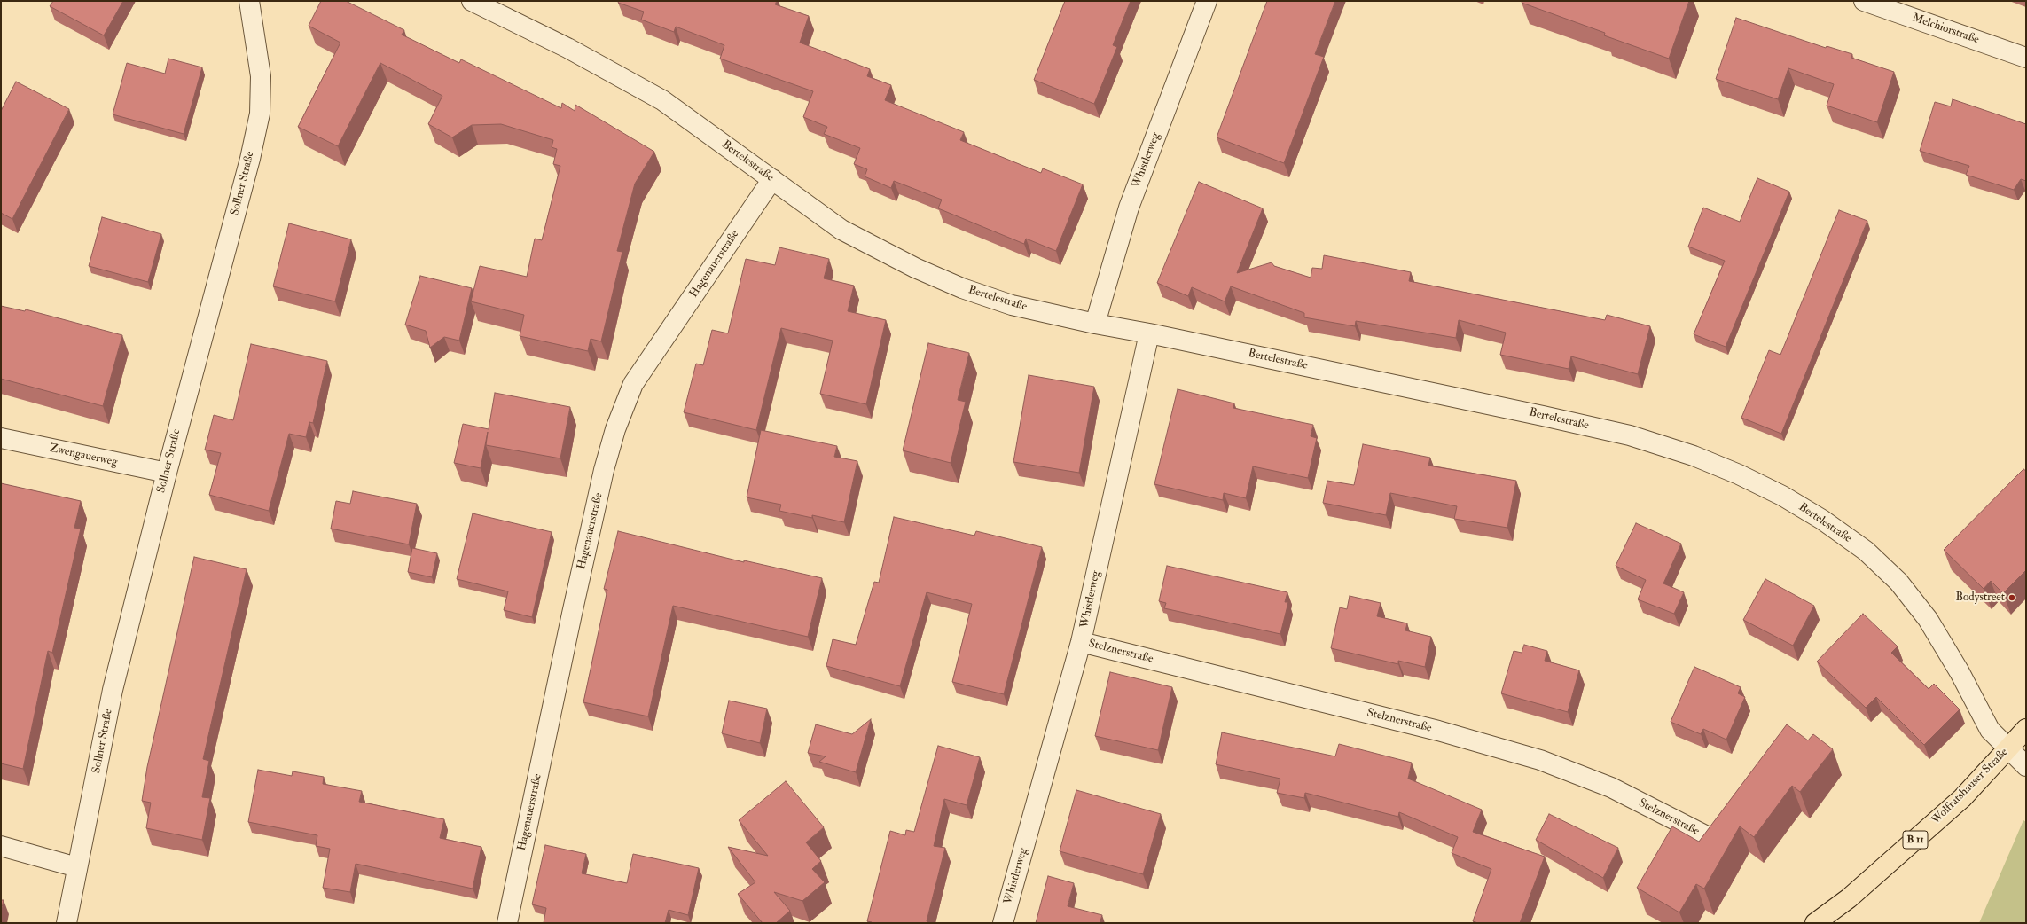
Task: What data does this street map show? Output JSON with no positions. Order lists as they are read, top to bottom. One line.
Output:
{"streets":{"main road":["Wolfratshauser Straße","B 11"],"street":["Melchiorstraße","Whistlerweg","Bertelestraße","Sollner Straße","Hagenauerstraße","Zwengauerweg","Stelznerstraße"]},"crossings":[["Whistlerweg","Bertelestraße"],["Whistlerweg","Stelznerstraße"],["Bertelestraße","Hagenauerstraße"],["Bertelestraße","Wolfratshauser Straße"],["Sollner Straße","Zwengauerweg"]],"places":["Bodystreet"]}
